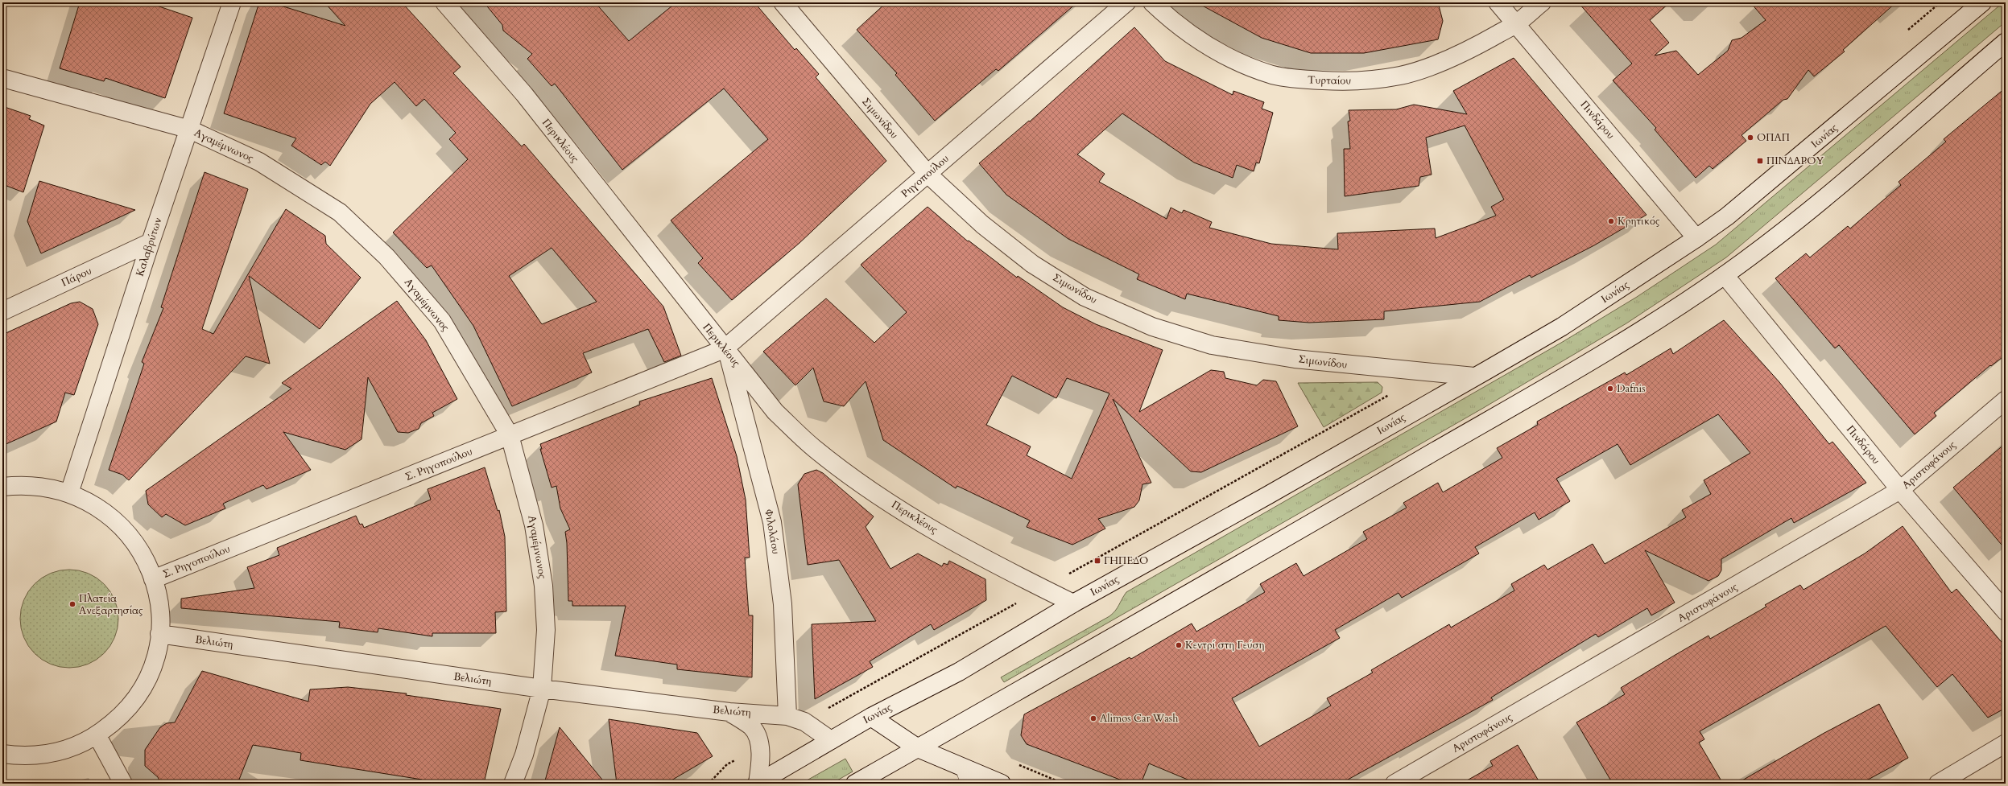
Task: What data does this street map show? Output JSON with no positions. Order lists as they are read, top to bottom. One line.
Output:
{"streets":{"street":["Τυρταίου","Σιμωνίδου","Πινδάρου","Ιωνίας","Περικλέους","Αγαμέμνωνος","Ρηγοπούλου","Καλαβρύτων","Πάρου","Σ. Ρηγοπούλου","Αριστοφάνους","Φιλολάου","Βελιώτη"]},"crossings":[["Τυρταίου","Πινδάρου"],["Σιμωνίδου","Ιωνίας"],["Σιμωνίδου","Ρηγοπούλου"],["Πινδάρου","Ιωνίας"],["Πινδάρου","Αριστοφάνους"],["Ιωνίας","Περικλέους"],["Ιωνίας","Βελιώτη"],["Περικλέους","Ρηγοπούλου"],["Περικλέους","Σ. Ρηγοπούλου"],["Περικλέους","Φιλολάου"],["Αγαμέμνωνος","Καλαβρύτων"],["Αγαμέμνωνος","Σ. Ρηγοπούλου"],["Αγαμέμνωνος","Βελιώτη"],["Ρηγοπούλου","Σ. Ρηγοπούλου"],["Ρηγοπούλου","Φιλολάου"],["Καλαβρύτων","Πάρου"],["Σ. Ρηγοπούλου","Φιλολάου"],["Φιλολάου","Βελιώτη"]],"places":{"other":["ΟΠΑΠ","Κρητικός","Dafnis","Πλατεία Ανεξαρτησίας","Κεντρί στη Γεύση","Alimos Car Wash"],"transit":["ΠΙΝΔΑΡΟΥ","ΓΗΠΕΔΟ"]}}
